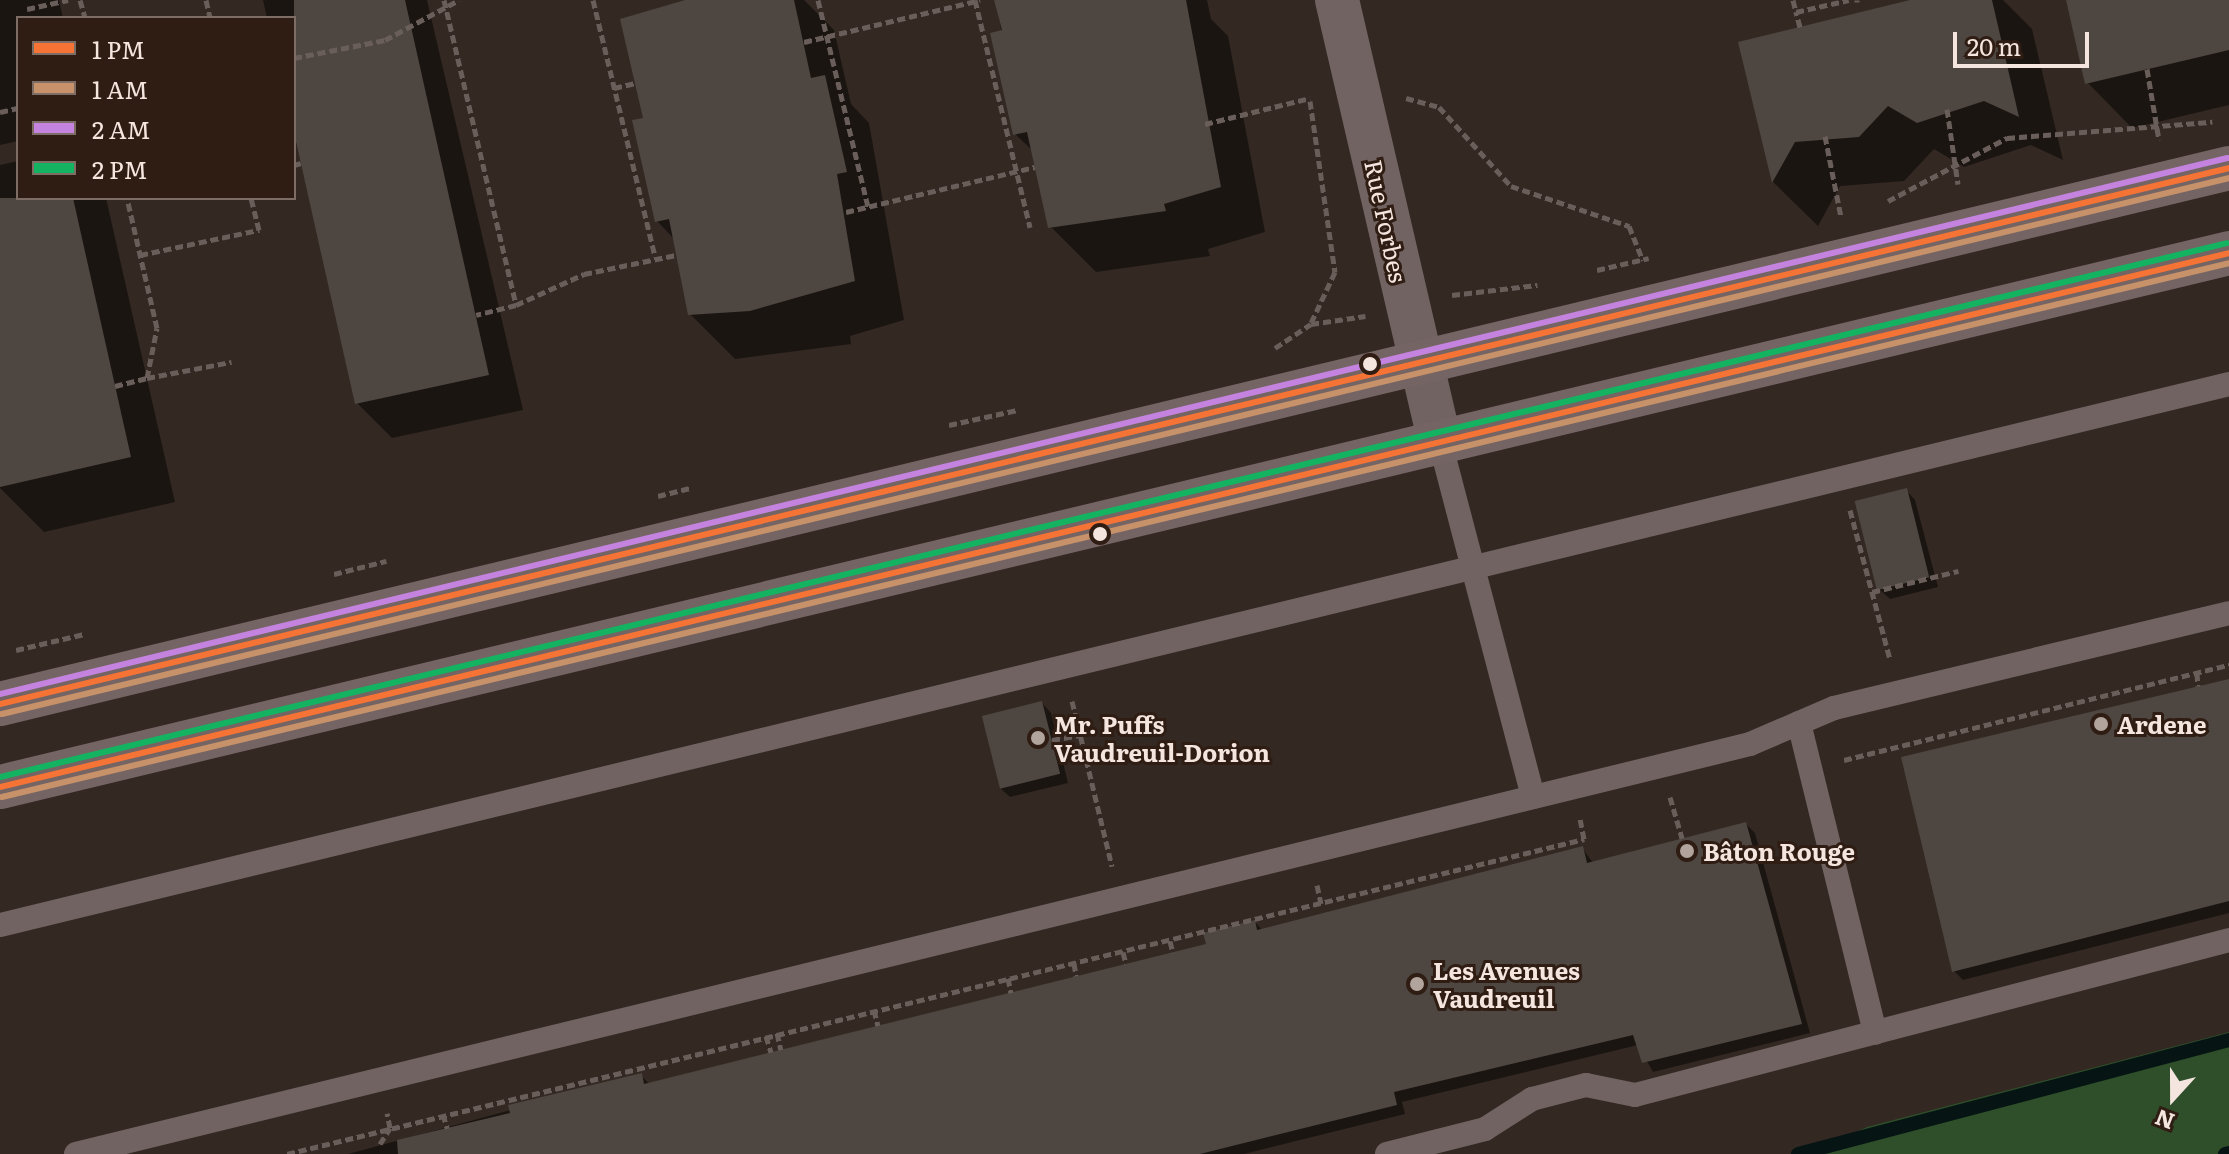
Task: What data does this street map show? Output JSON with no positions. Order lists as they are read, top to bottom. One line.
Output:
{"streets":{"street":["Rue Forbes"]},"places":["Ardene","Mr. Puffs Vaudreuil-Dorion","Bâton Rouge","Les Avenues Vaudreuil"],"legend":["1 PM","1 AM","2 AM","2 PM"],"scale_bar":"20 m","north":"bottom"}
